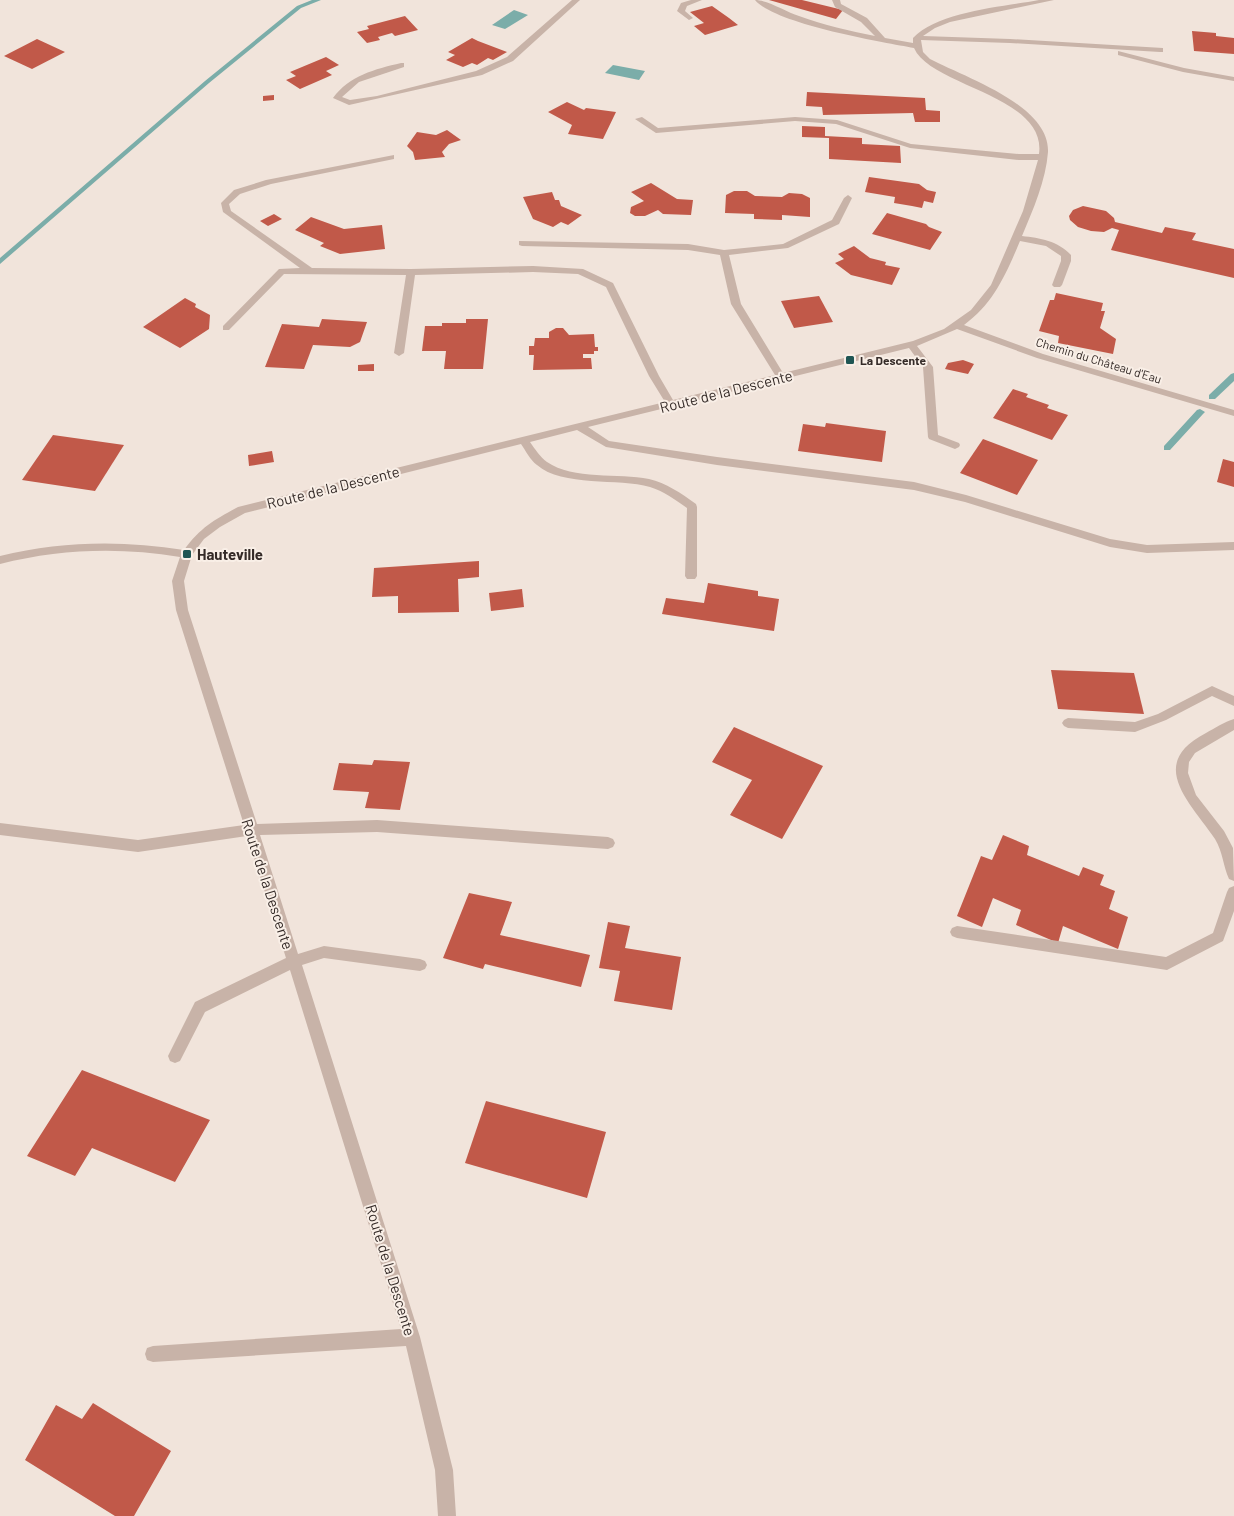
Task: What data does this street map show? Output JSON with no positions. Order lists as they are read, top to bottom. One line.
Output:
{"streets":{"street":["Chemin du Château d'Eau","Route de la Descente"]},"crossings":[["Chemin du Château d'Eau","Route de la Descente"]],"places":{"transit":["La Descente","Hauteville"]}}
